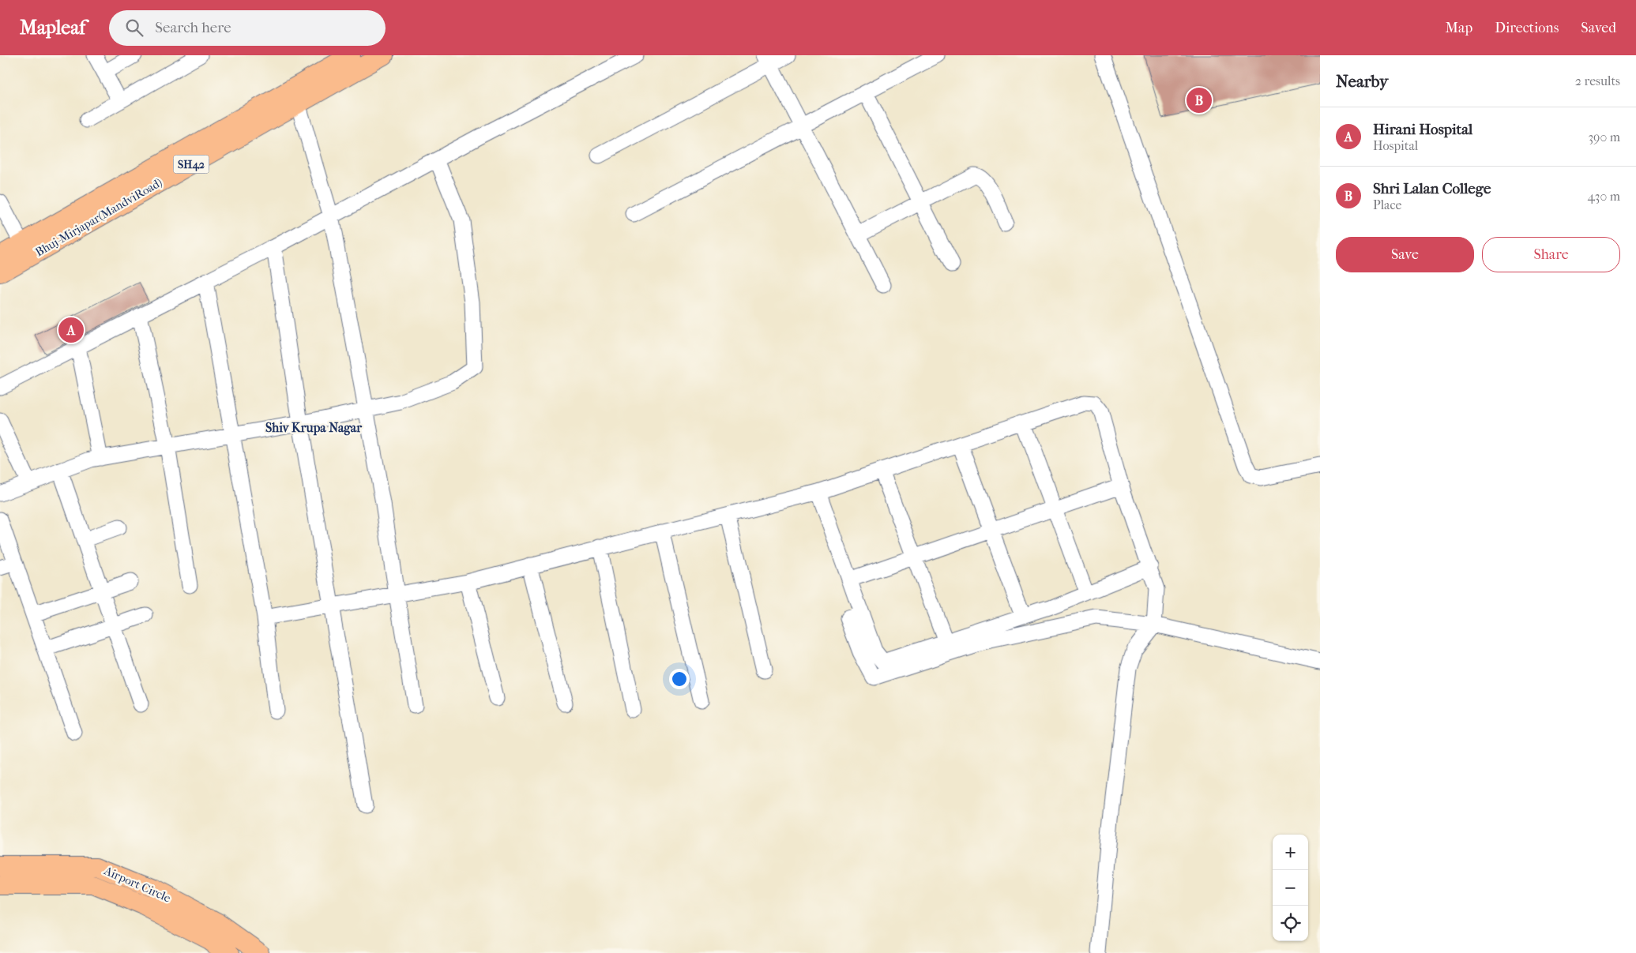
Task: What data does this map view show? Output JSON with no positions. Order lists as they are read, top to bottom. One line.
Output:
{"streets":{"main road":["SH42","Bhuj-Mirjapar(MandviRoad)","Airport Circle"]},"districts":["Shiv Krupa Nagar"],"page":{"header":"Mapleaf","search":"Search here","nav":["Map","Directions","Saved"],"heading":["Nearby","2 results"],"pins":["B","A"],"list":[{"mark":"A","name":"Hirani Hospital","note":"Hospital","value":"390 m"},{"mark":"B","name":"Shri Lalan College","note":"Place","value":"430 m"}],"buttons":["Save","Share"],"map_buttons":["+","−"]}}
